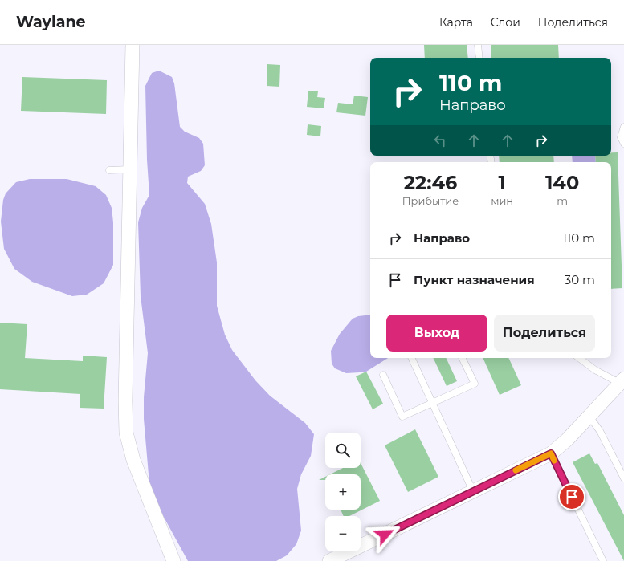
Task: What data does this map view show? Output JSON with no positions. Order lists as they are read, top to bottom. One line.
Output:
{"page":{"header":"Waylane","nav":["Карта","Слои","Поделиться"],"turn":["110 m","Направо"],"eta":["22:46","Прибытие","1","мин","140","m"],"list":[{"name":"Направо","value":"110 m"},{"name":"Пункт назначения","value":"30 m"}],"buttons":["Выход","Поделиться"],"map_buttons":["+","−"]}}
